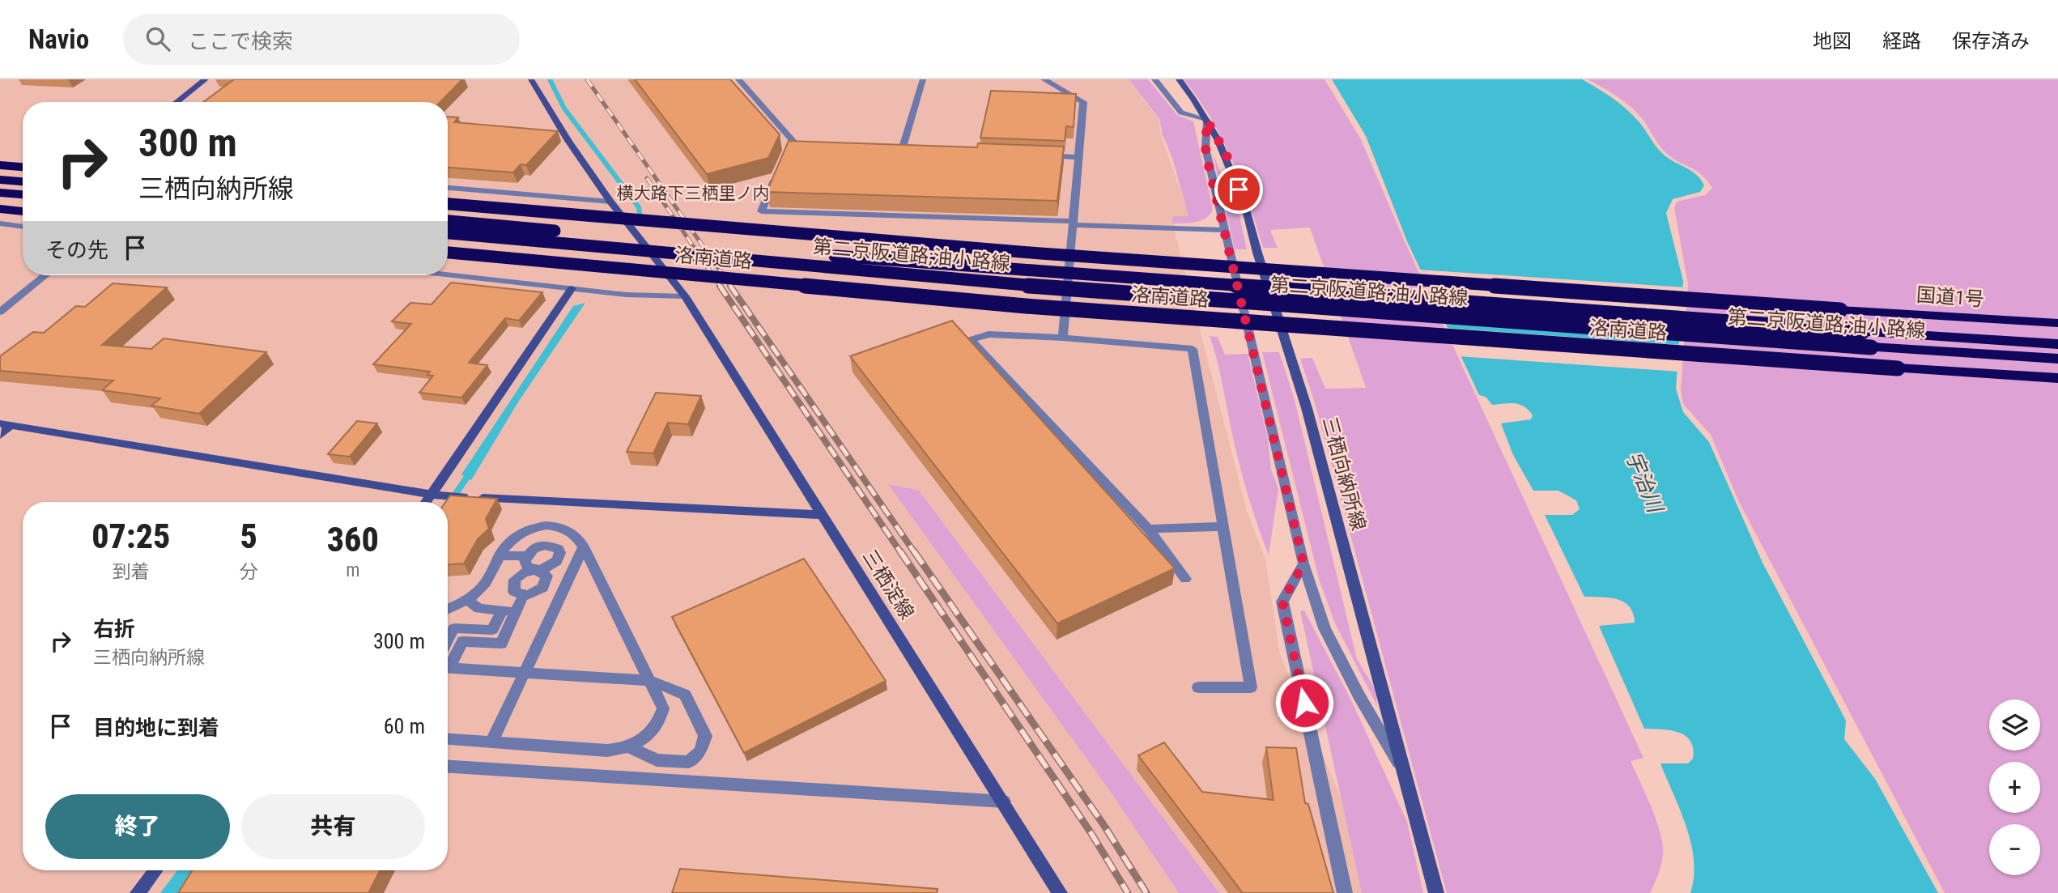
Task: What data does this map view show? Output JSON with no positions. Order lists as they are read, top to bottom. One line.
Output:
{"streets":{"highway":["第二京阪道路;油小路線","洛南道路","国道1号"],"street":["三栖向納所線","三栖淀線"]},"crossings":[["洛南道路","国道1号"]],"districts":["横大路下三栖里ノ内"],"water":["宇治川"],"page":{"header":"Navio","search":"ここで検索","nav":["地図","経路","保存済み"],"turn":["300 m","三栖向納所線"],"then":"その先","eta":["07:25","到着","5","分","360","m"],"list":[{"name":"右折","note":"三栖向納所線","value":"300 m"},{"name":"目的地に到着","value":"60 m"}],"map_buttons":["+","−"],"buttons":["終了","共有"]}}
